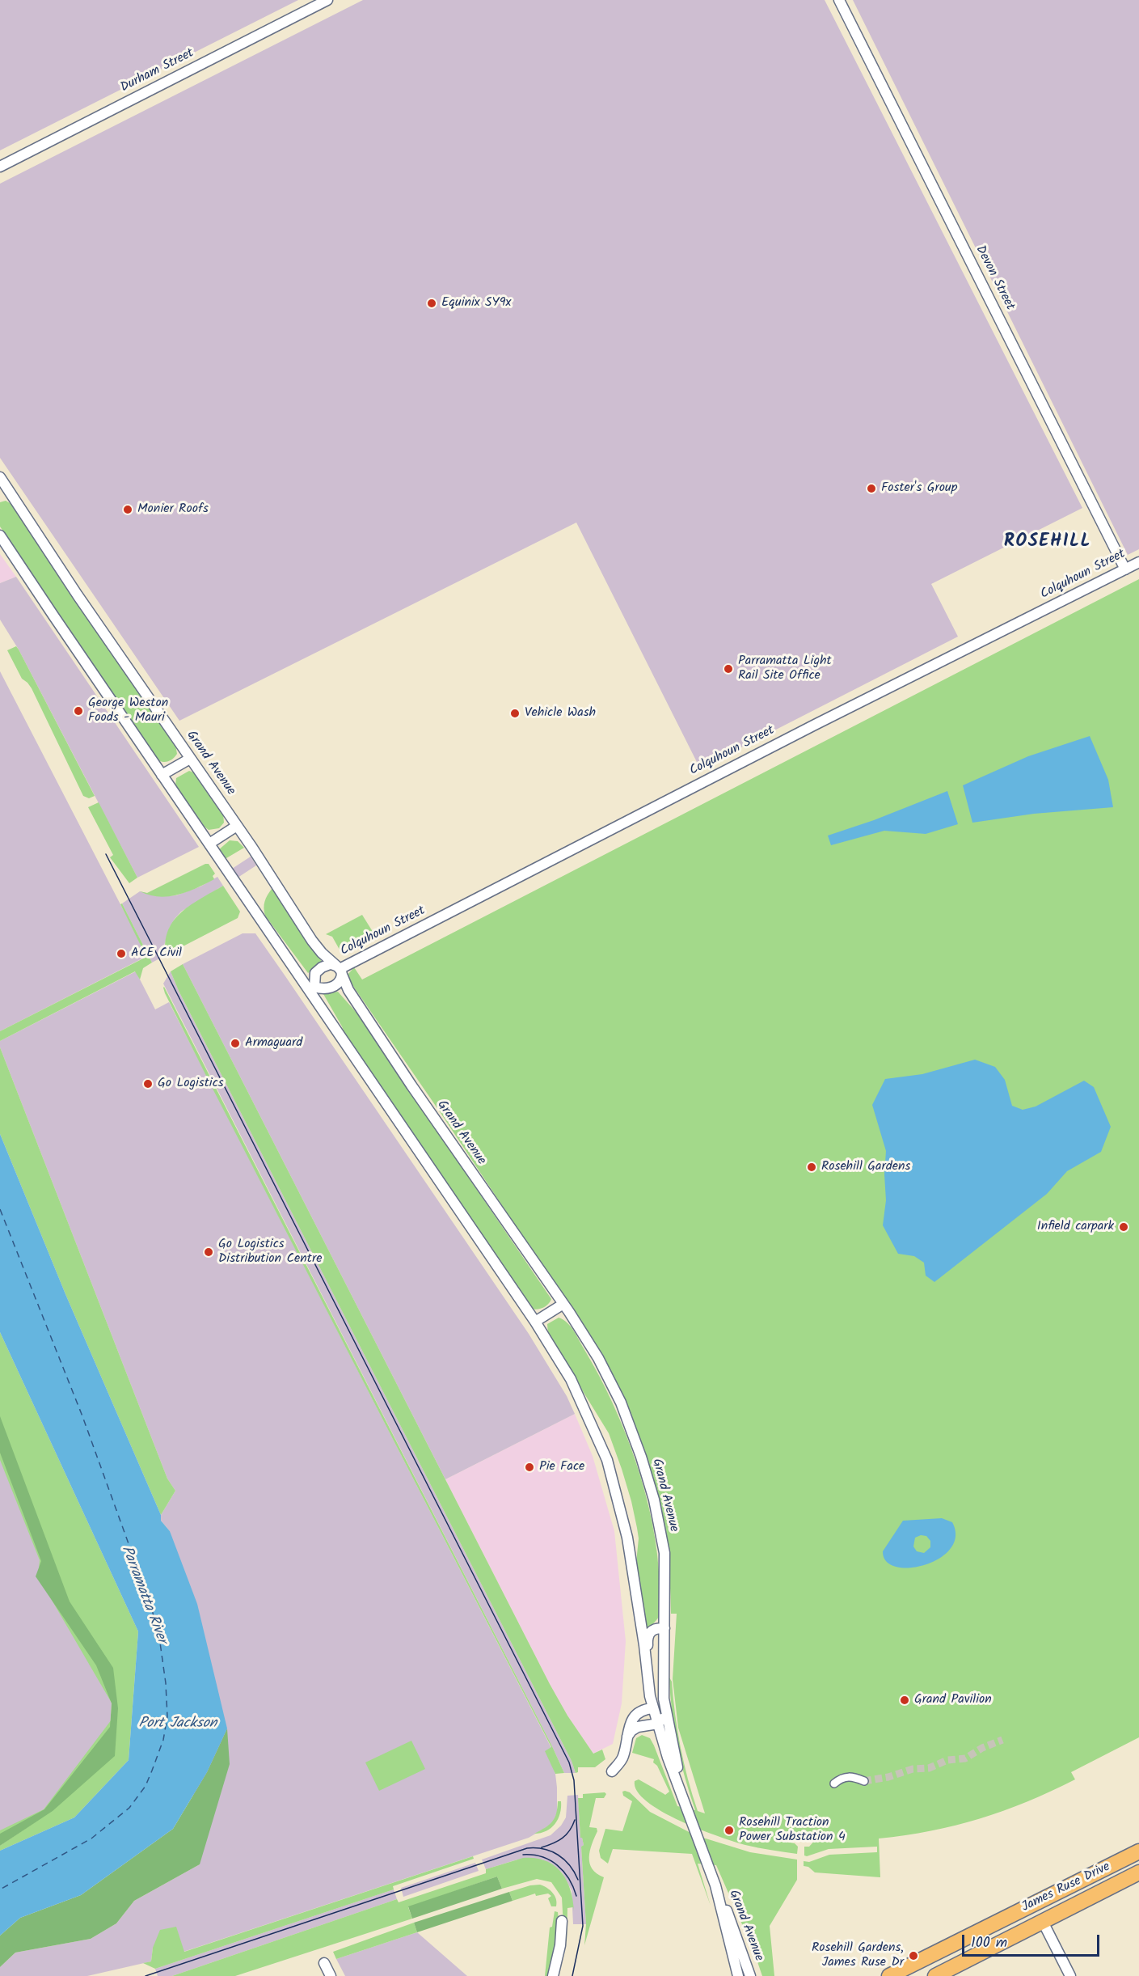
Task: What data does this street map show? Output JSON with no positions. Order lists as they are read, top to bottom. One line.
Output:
{"streets":{"main road":["James Ruse Drive"],"street":["Durham Street","Devon Street","Colquhoun Street","Grand Avenue"]},"crossings":[["Devon Street","Colquhoun Street"],["Colquhoun Street","Grand Avenue"]],"districts":["ROSEHILL"],"water":["Parramatta River","Port Jackson"],"places":["Equinix SY9x","Foster's Group","Monier Roofs","Parramatta Light Rail Site Office","George Weston Foods - Mauri","Vehicle Wash","ACE Civil","Armaguard","Go Logistics","Rosehill Gardens","Infield carpark","Go Logistics Distribution Centre","Pie Face","Grand Pavilion","Rosehill Traction Power Substation 4","Rosehill Gardens, James Ruse Dr"],"scale_bar":"100 m"}
